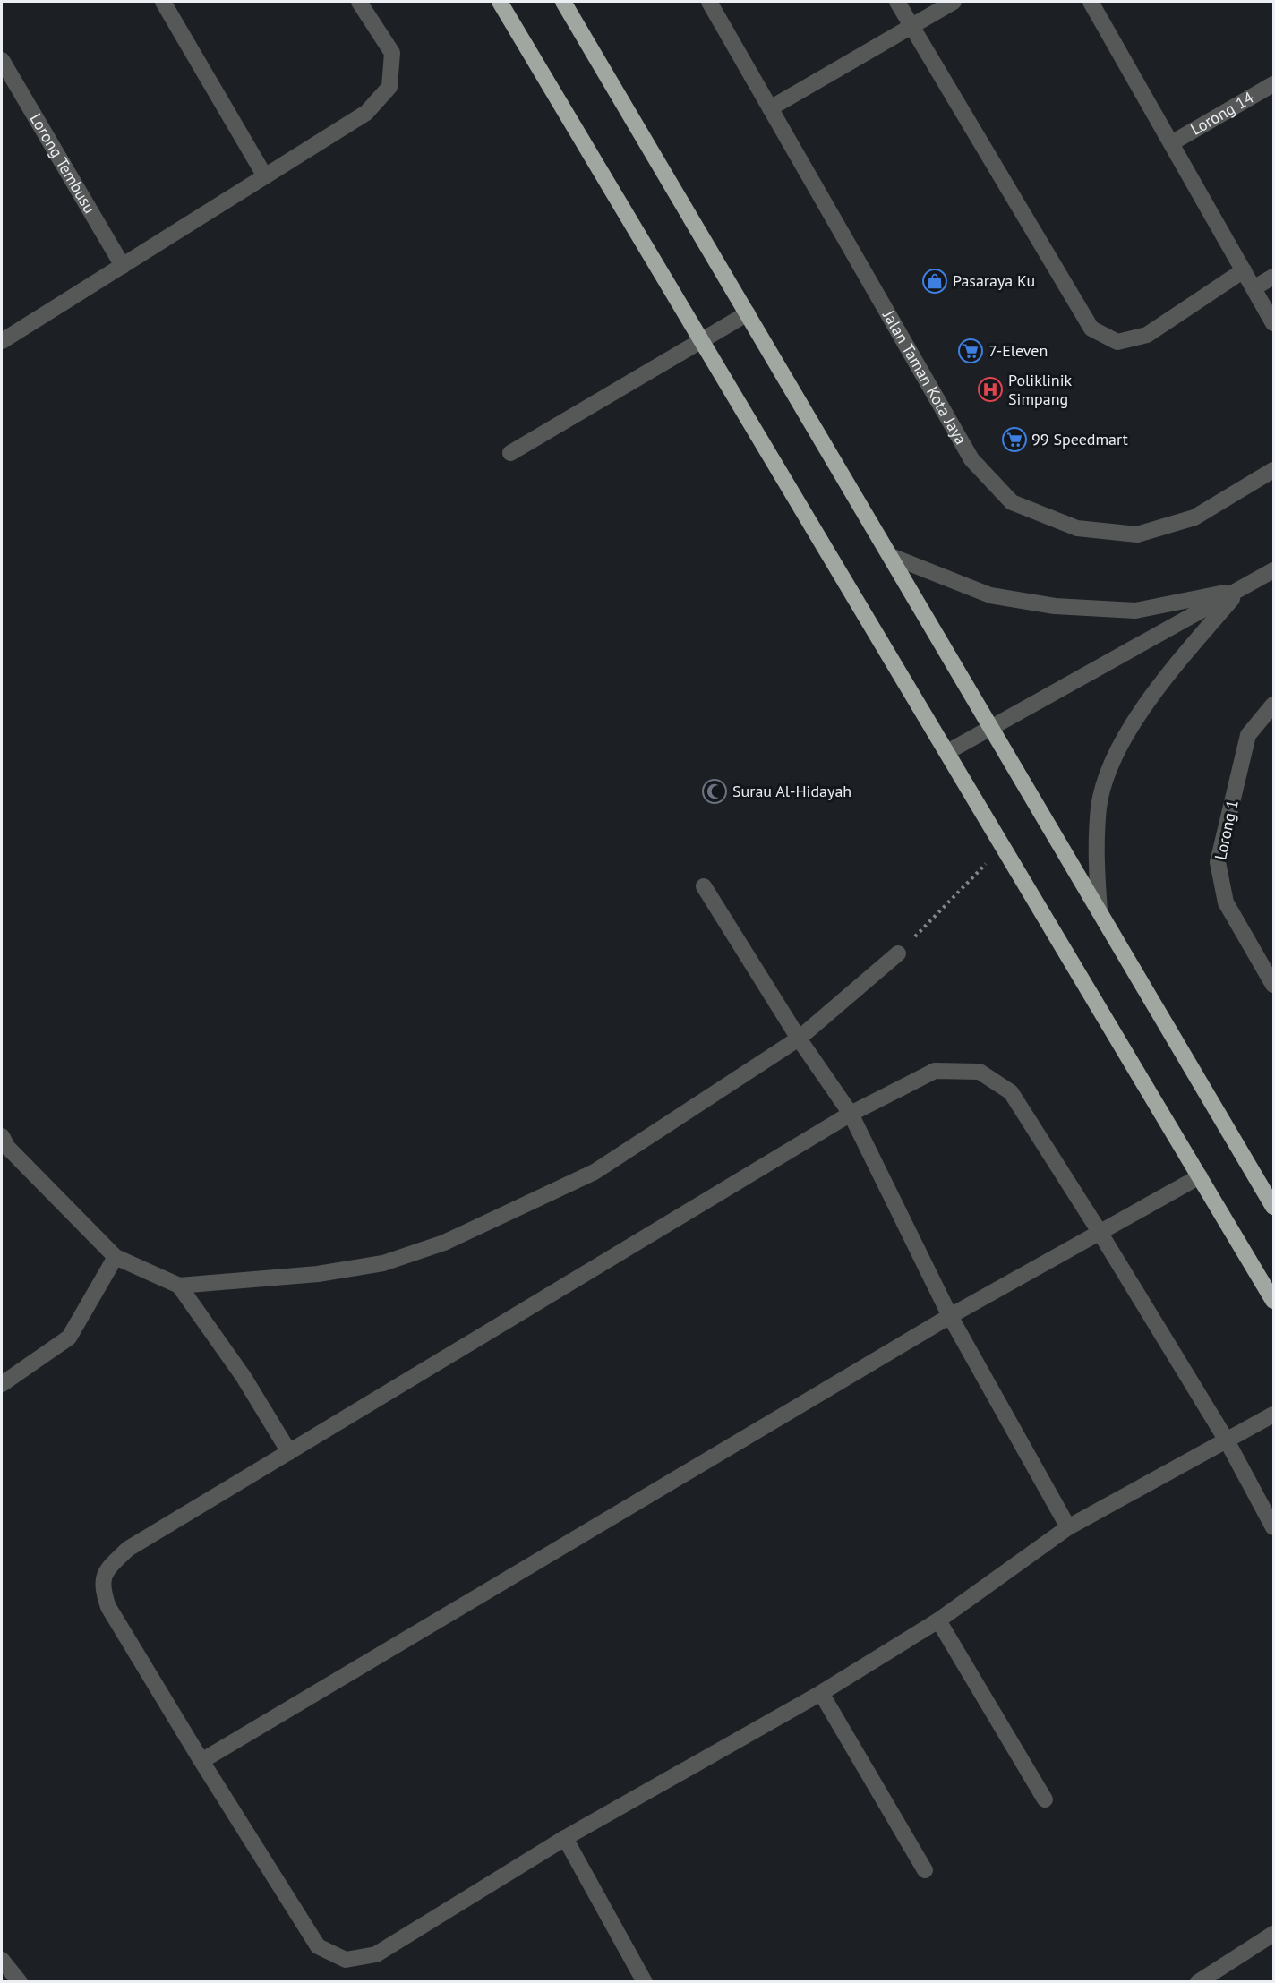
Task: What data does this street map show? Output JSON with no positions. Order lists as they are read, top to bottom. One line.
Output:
{"streets":{"street":["Lorong 14","Lorong Tembusu","Jalan Taman Kota Jaya","Lorong 1"]},"places":{"shop":["Pasaraya Ku"],"supermarket":["7-Eleven","99 Speedmart"],"hospital":["Poliklinik Simpang"],"mosque":["Surau Al-Hidayah"]}}
